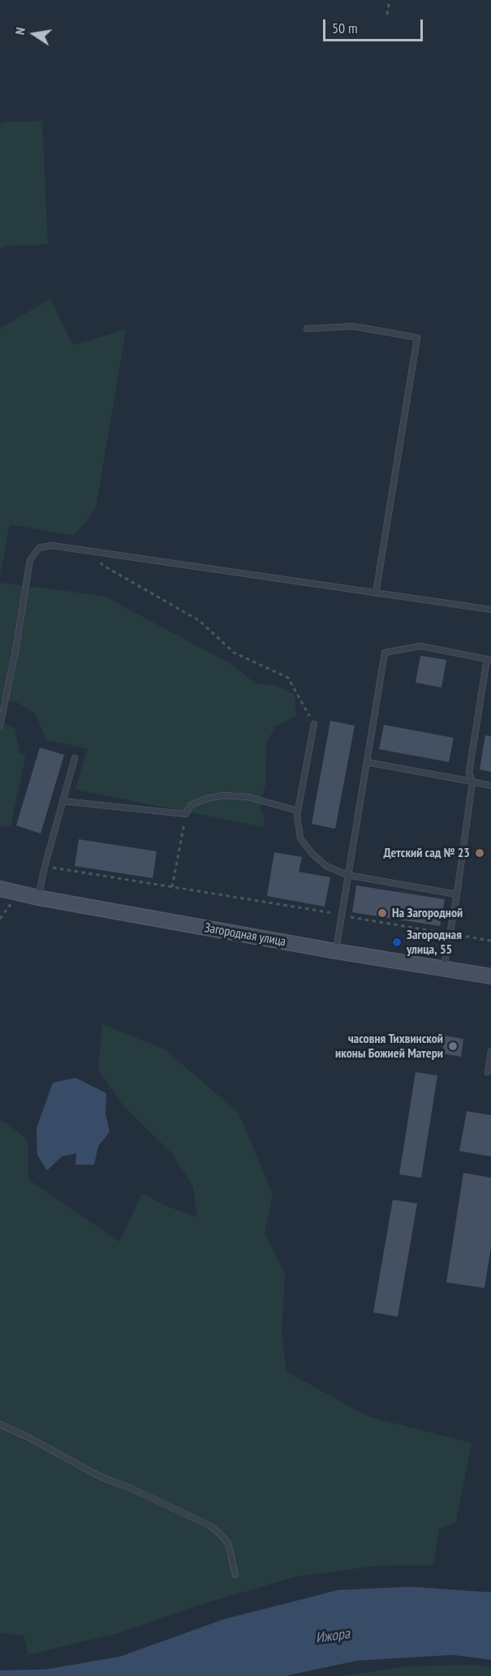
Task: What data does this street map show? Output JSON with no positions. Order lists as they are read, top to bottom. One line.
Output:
{"streets":{"main road":["Загородная улица"]},"water":["Ижора"],"places":["Детский сад № 23","На Загородной","Загородная улица, 55","часовня Тихвинской иконы Божией Матери"],"scale_bar":"50 m","north":"left"}
